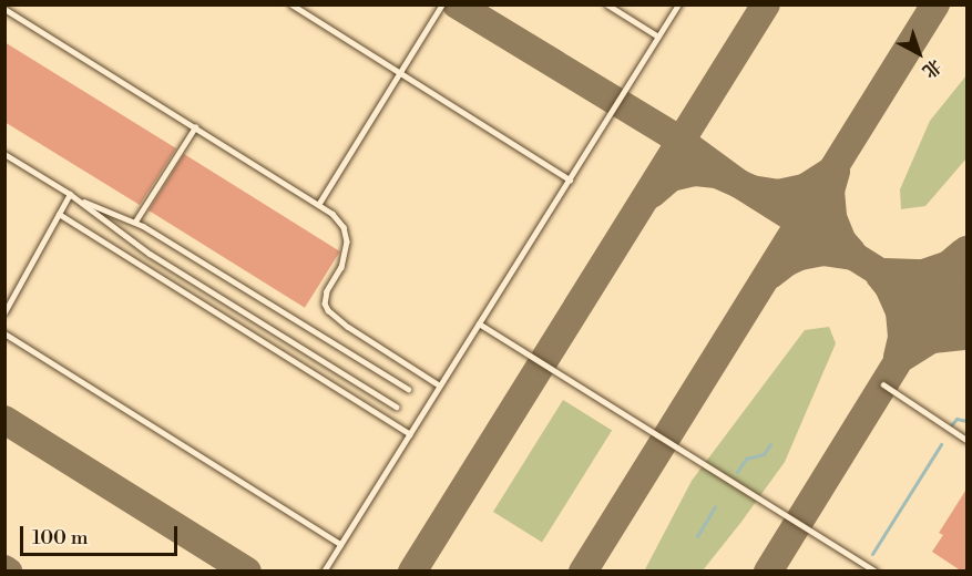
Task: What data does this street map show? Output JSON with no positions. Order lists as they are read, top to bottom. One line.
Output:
{"scale_bar":"100 m","north":"bottom right"}
